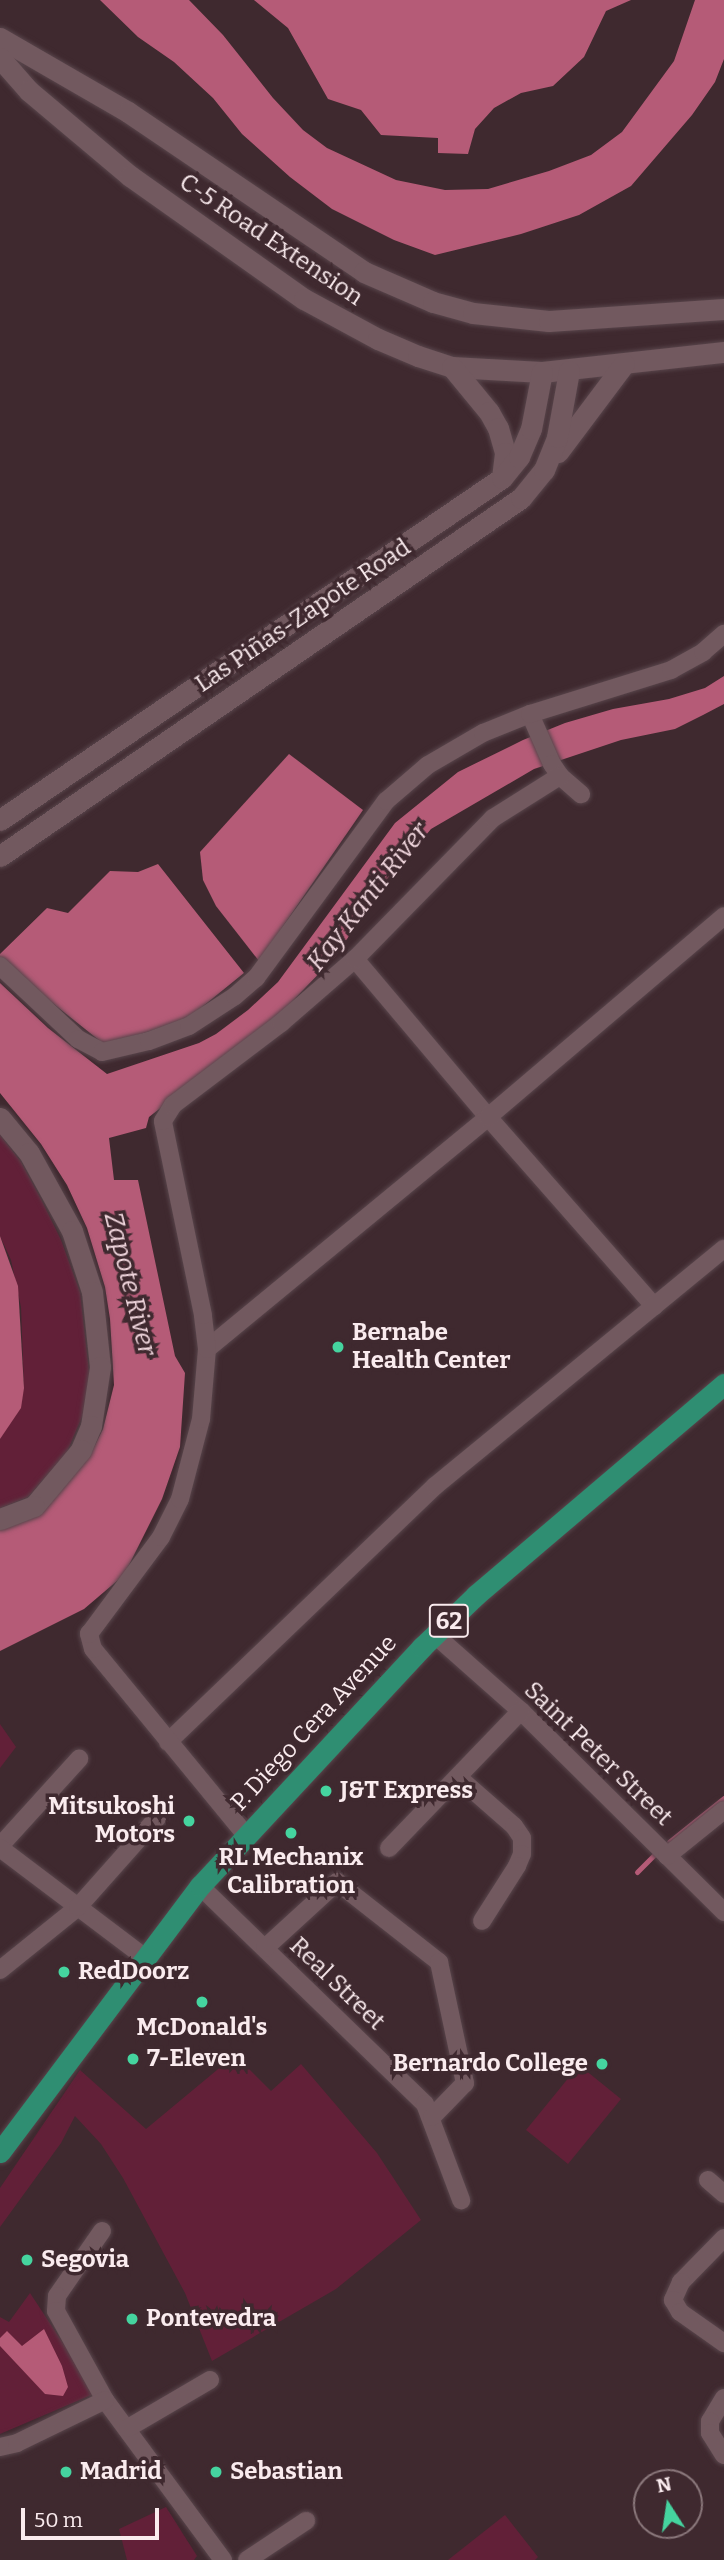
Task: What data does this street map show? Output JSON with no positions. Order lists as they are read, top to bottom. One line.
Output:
{"streets":{"main road":["C-5 Road Extension","Las Piñas-Zapote Road","62","P. Diego Cera Avenue"],"street":["Saint Peter Street","Real Street"]},"crossings":[["C-5 Road Extension","Las Piñas-Zapote Road"],["P. Diego Cera Avenue","Saint Peter Street"],["P. Diego Cera Avenue","Real Street"]],"water":["Kay Kanti River","Zapote River"],"places":["Bernabe Health Center","J&T Express","Mitsukoshi Motors","RL Mechanix Calibration","RedDoorz","McDonald's","7-Eleven","Bernardo College","Segovia","Pontevedra","Madrid","Sebastian"],"scale_bar":"50 m","north":"top"}
